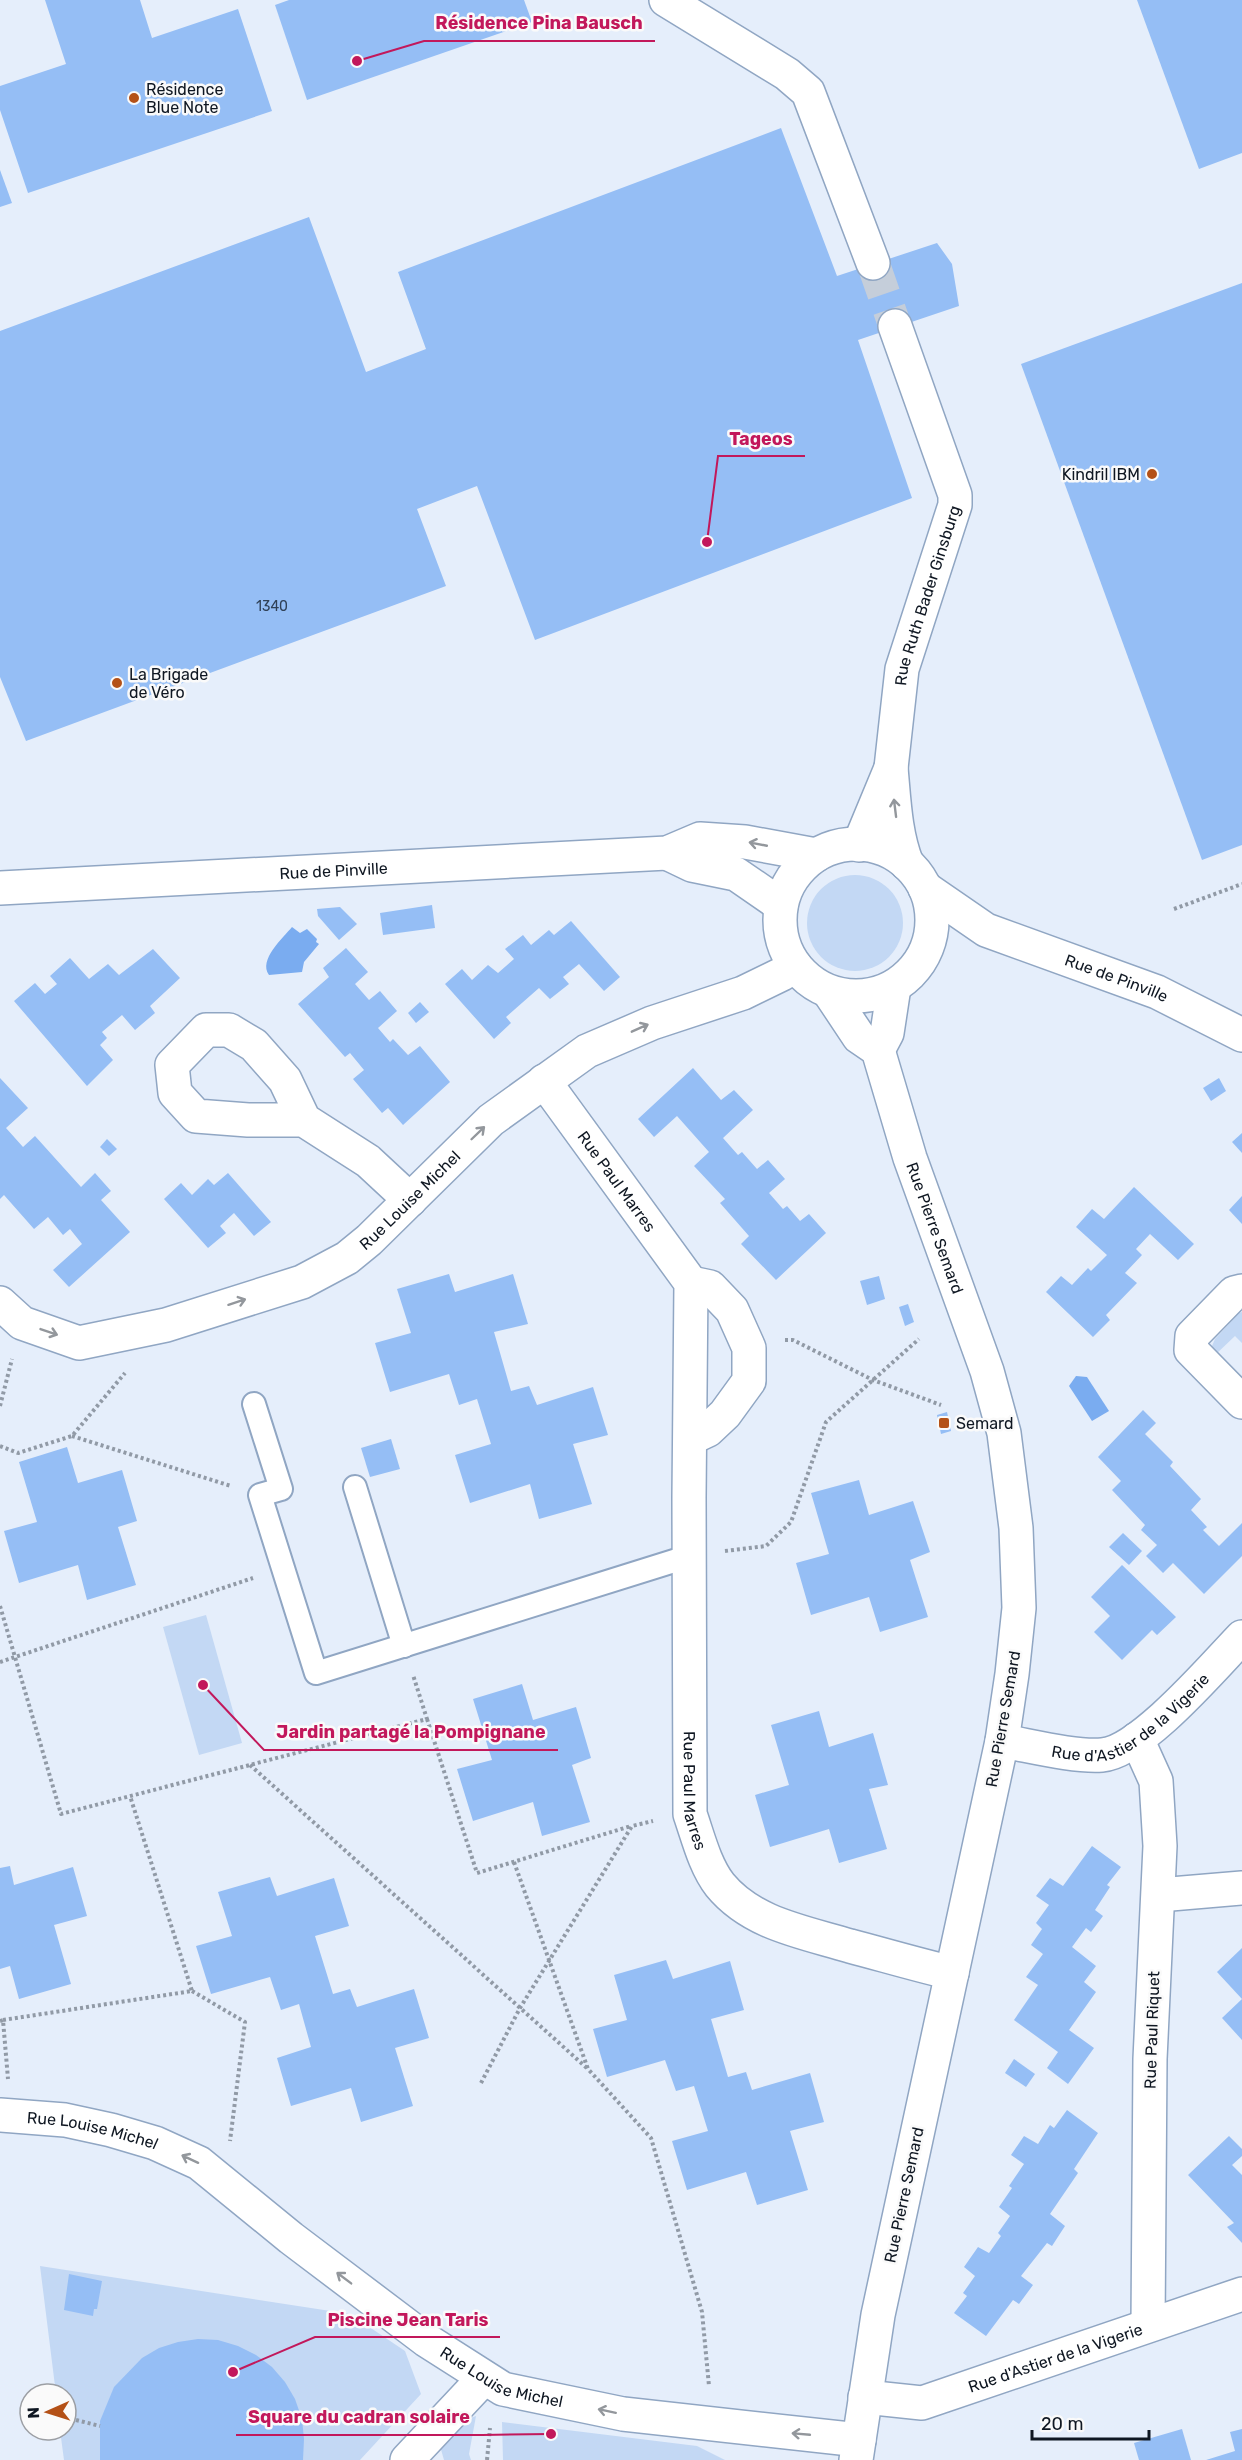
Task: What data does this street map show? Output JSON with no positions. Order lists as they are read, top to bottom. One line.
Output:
{"streets":{"street":["Rue Ruth Bader Ginsburg","Rue de Pinville","Rue Paul Marres","Rue Louise Michel","Rue Pierre Semard","Rue d'Astier de la Vigerie","Rue Paul Riquet"]},"crossings":[["Rue Ruth Bader Ginsburg","Rue de Pinville"],["Rue Ruth Bader Ginsburg","Rue Louise Michel"],["Rue de Pinville","Rue Louise Michel"],["Rue Paul Marres","Rue Louise Michel"],["Rue Paul Marres","Rue Pierre Semard"],["Rue Louise Michel","Rue Pierre Semard"],["Rue Pierre Semard","Rue d'Astier de la Vigerie"],["Rue d'Astier de la Vigerie","Rue Paul Riquet"]],"places":{"other":["Résidence Pina Bausch","Résidence Blue Note","Kindril IBM","Tageos","La Brigade de Véro","Jardin partagé la Pompignane","Piscine Jean Taris","Square du cadran solaire"],"transit":["Semard"]},"house_numbers":["1340"],"scale_bar":"20 m","north":"left"}
